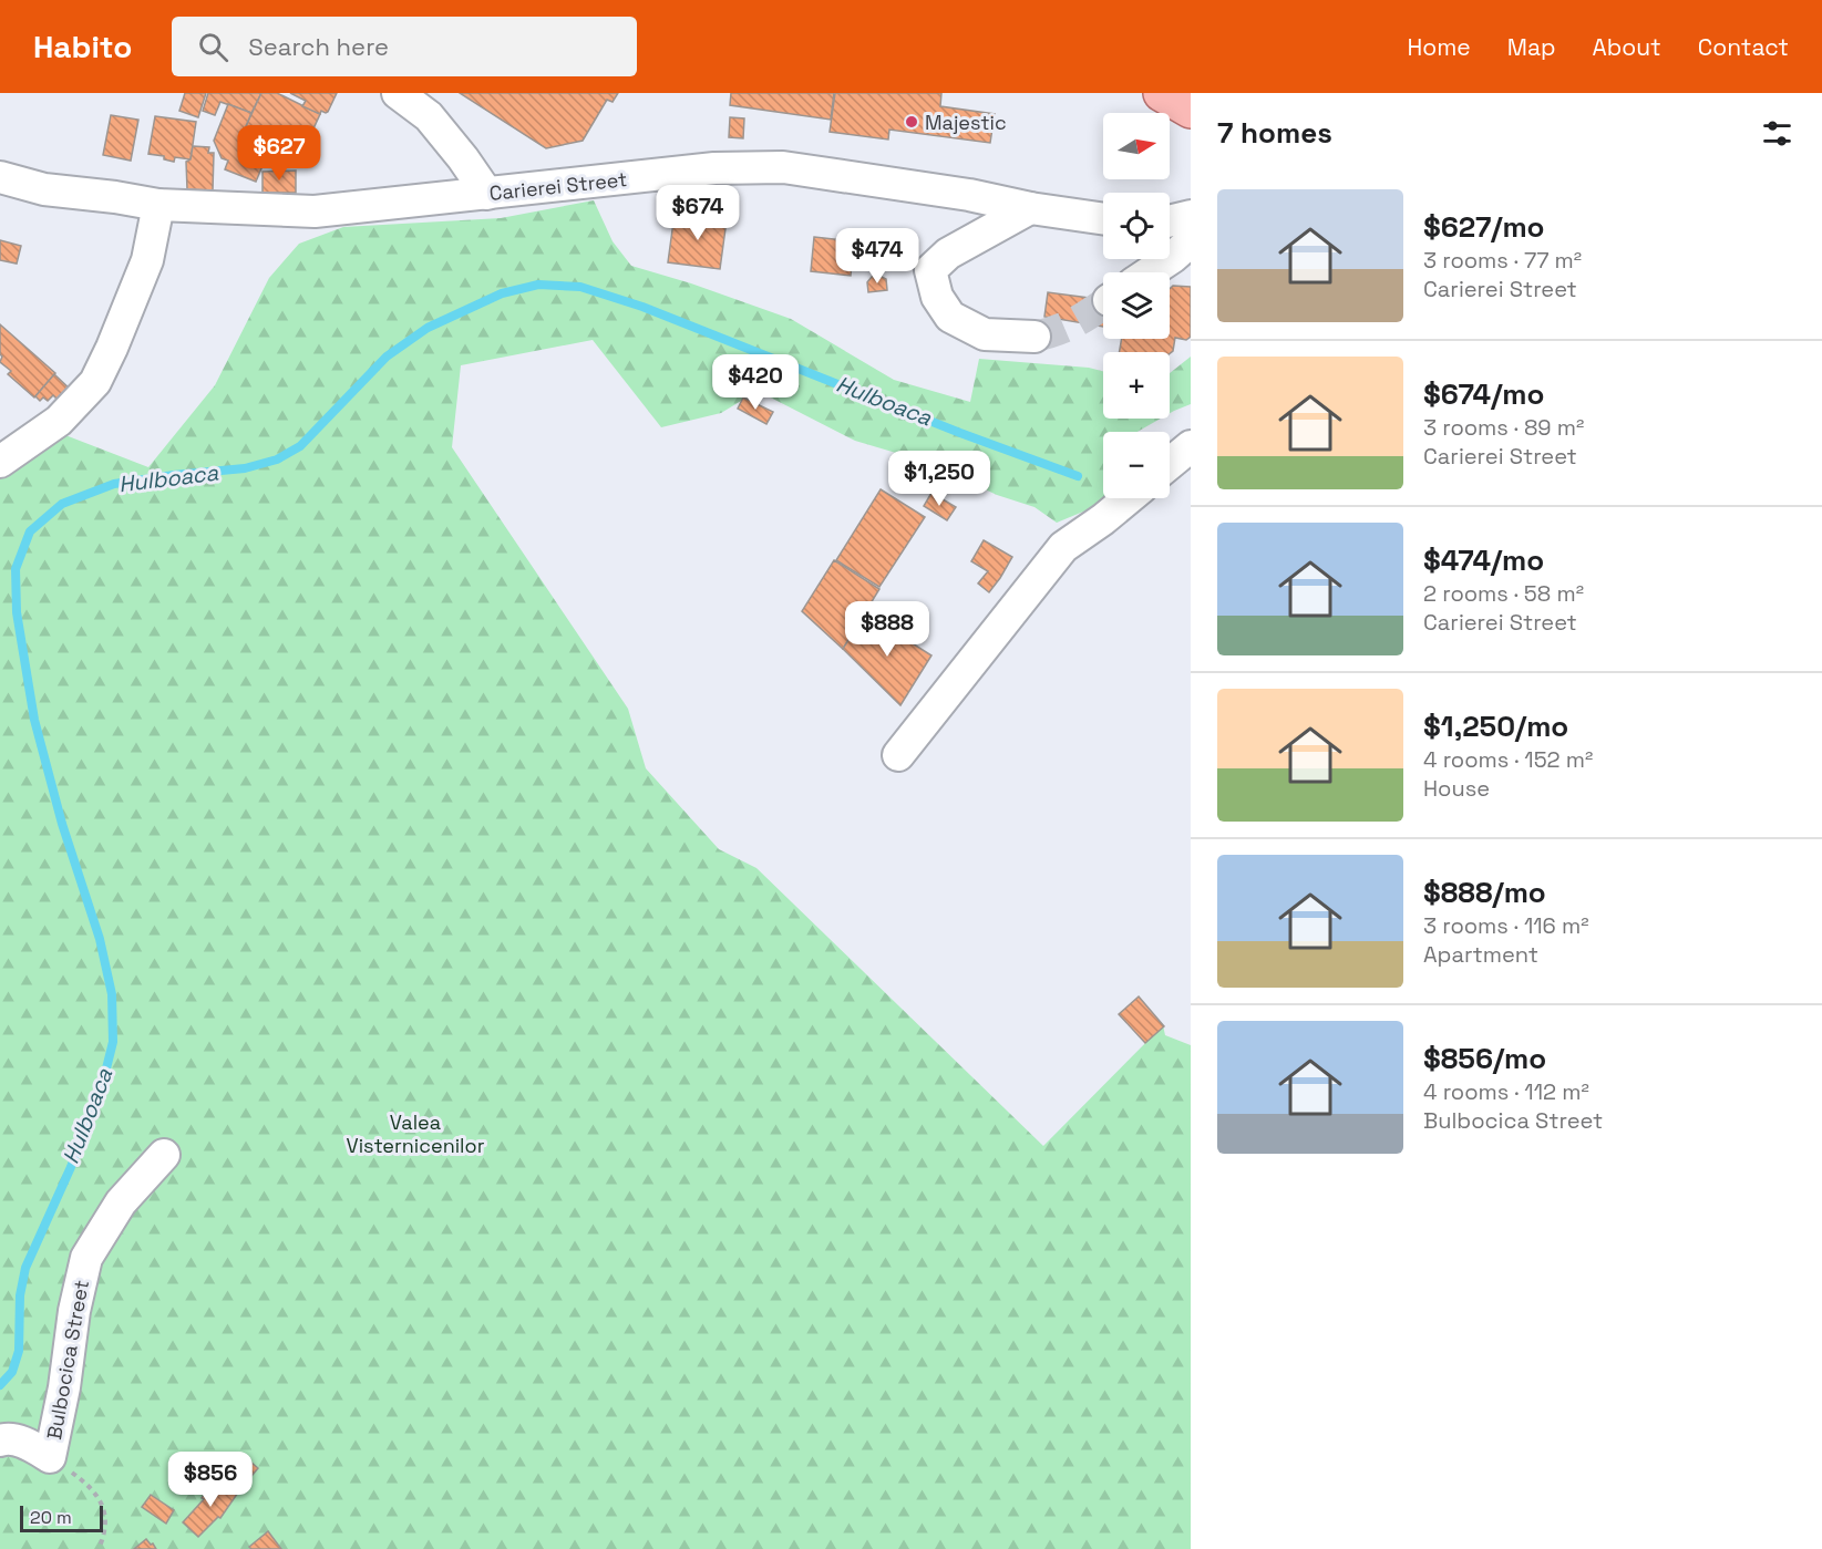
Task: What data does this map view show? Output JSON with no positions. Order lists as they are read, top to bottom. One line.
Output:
{"streets":{"street":["Carierei Street","Bulbocica Street"]},"water":["Hulboaca"],"parks":["Valea Visternicenilor"],"places":["Majestic"],"scale_bar":"20 m","north":"right","page":{"header":"Habito","search":"Search here","nav":["Home","Map","About","Contact"],"heading":"7 homes","map_buttons":["+","−"],"price":["$627","$674","$474","$420","$1,250","$888","$856"],"list":[{"name":"$627/mo","note":"3 rooms · 77 m² · Carierei Street"},{"name":"$674/mo","note":"3 rooms · 89 m² · Carierei Street"},{"name":"$474/mo","note":"2 rooms · 58 m² · Carierei Street"},{"name":"$1,250/mo","note":"4 rooms · 152 m² · House"},{"name":"$888/mo","note":"3 rooms · 116 m² · Apartment"},{"name":"$856/mo","note":"4 rooms · 112 m² · Bulbocica Street"}],"scale":"20 m"}}
